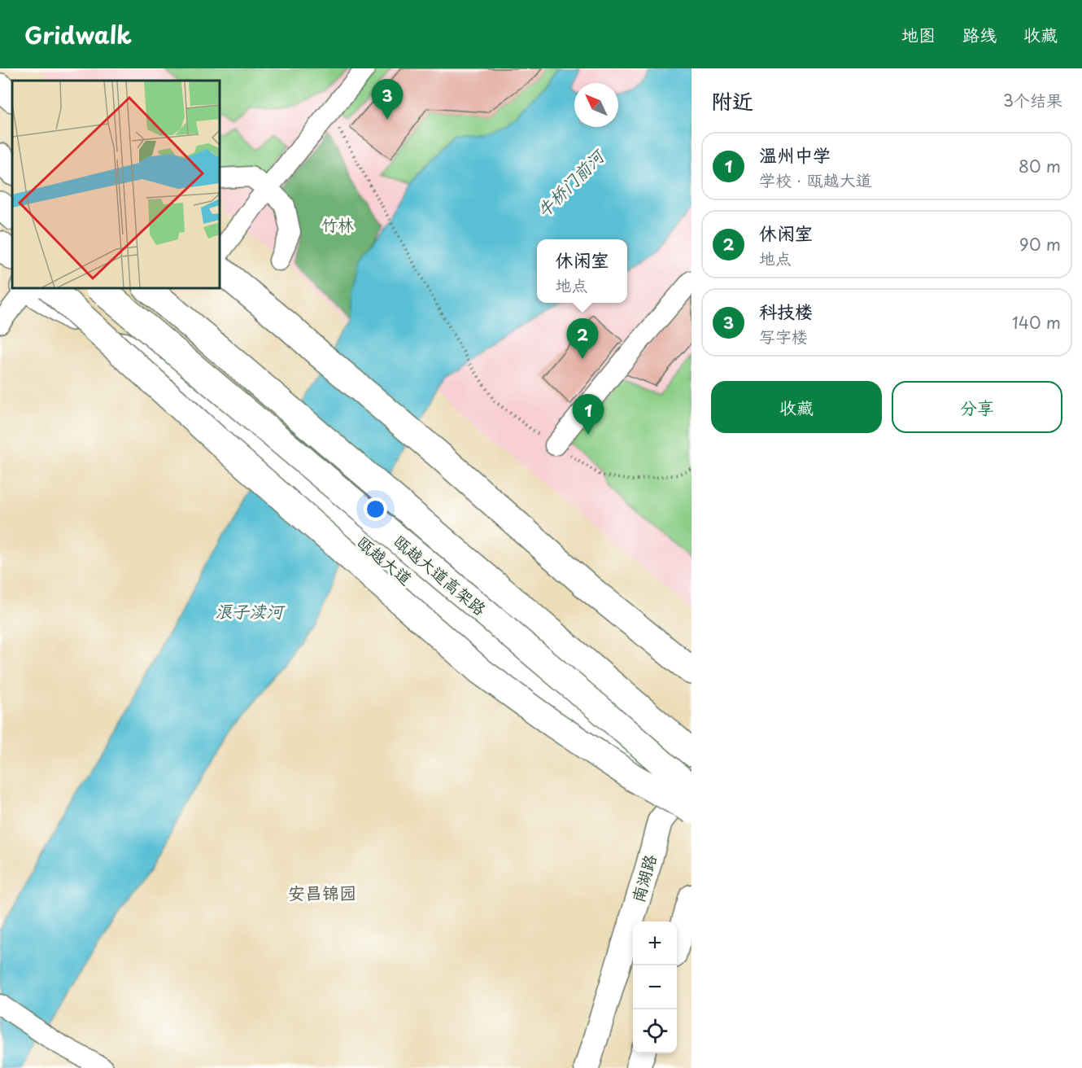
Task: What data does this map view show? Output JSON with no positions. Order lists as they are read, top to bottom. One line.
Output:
{"streets":{"highway":["瓯越大道","瓯越大道高架路"],"main road":["南湖路"]},"crossings":[["瓯越大道","瓯越大道高架路"],["瓯越大道","南湖路"],["瓯越大道高架路","南湖路"]],"districts":["安昌锦园"],"water":["牛桥门前河","浪子渎河"],"parks":["竹林"],"north":"top left","page":{"header":"Gridwalk","nav":["地图","路线","收藏"],"heading":["附近","3个结果"],"pins":["3","2","1"],"list":[{"mark":"1","name":"温州中学","note":"学校 · 瓯越大道","value":"80 m"},{"mark":"2","name":"休闲室","note":"地点","value":"90 m"},{"mark":"3","name":"科技楼","note":"写字楼","value":"140 m"}],"popup":["休闲室","地点"],"buttons":["收藏","分享"],"map_buttons":["+","−"]}}
